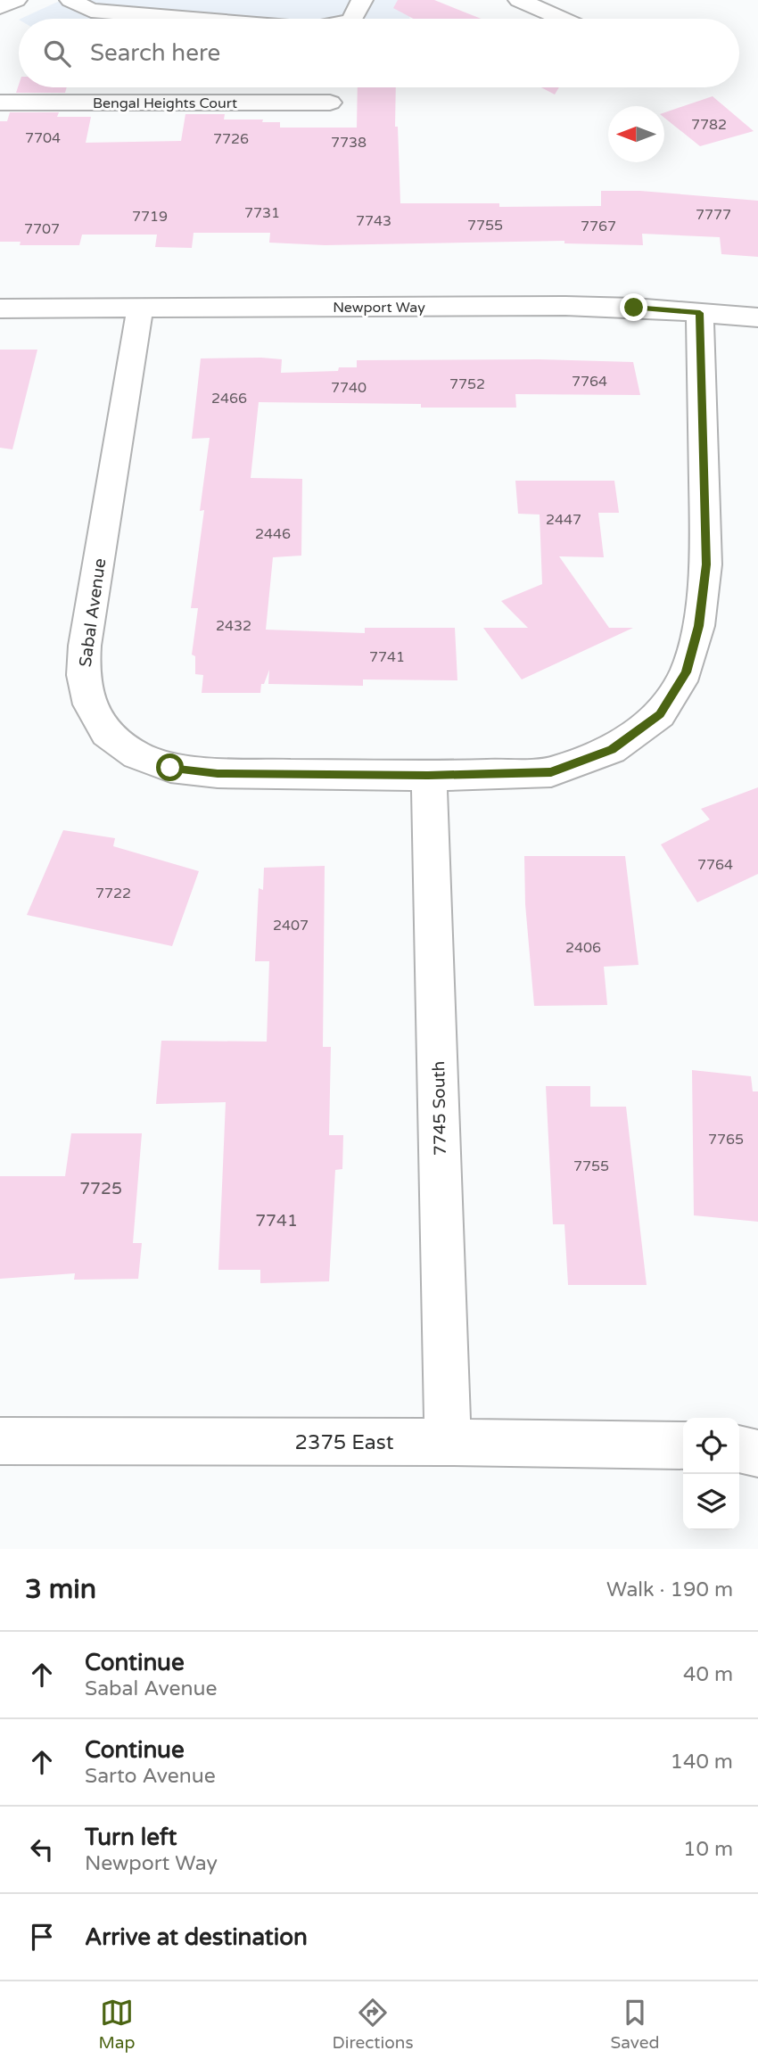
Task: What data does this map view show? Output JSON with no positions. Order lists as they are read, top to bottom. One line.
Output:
{"streets":{"street":["Bengal Heights Court","Newport Way","Sabal Avenue","7745 South","2375 East"]},"crossings":[["Newport Way","Sabal Avenue"],["Sabal Avenue","7745 South"],["7745 South","2375 East"]],"house_numbers":["7782","7704","7726","7738","7731","7777","7719","7743","7755","7767","7707","7764","7752","7740","2466","2447","2446","2432","7741","7764","7722","2407","2406","7765","7755","7725","7741"],"north":"left","page":{"search":"Search here","heading":["3 min","Walk · 190 m"],"list":[["Continue","Sabal Avenue","40 m"],["Continue","Sarto Avenue","140 m"],["Turn left","Newport Way","10 m"],"Arrive at destination"],"nav":["Map","Directions","Saved"]}}
